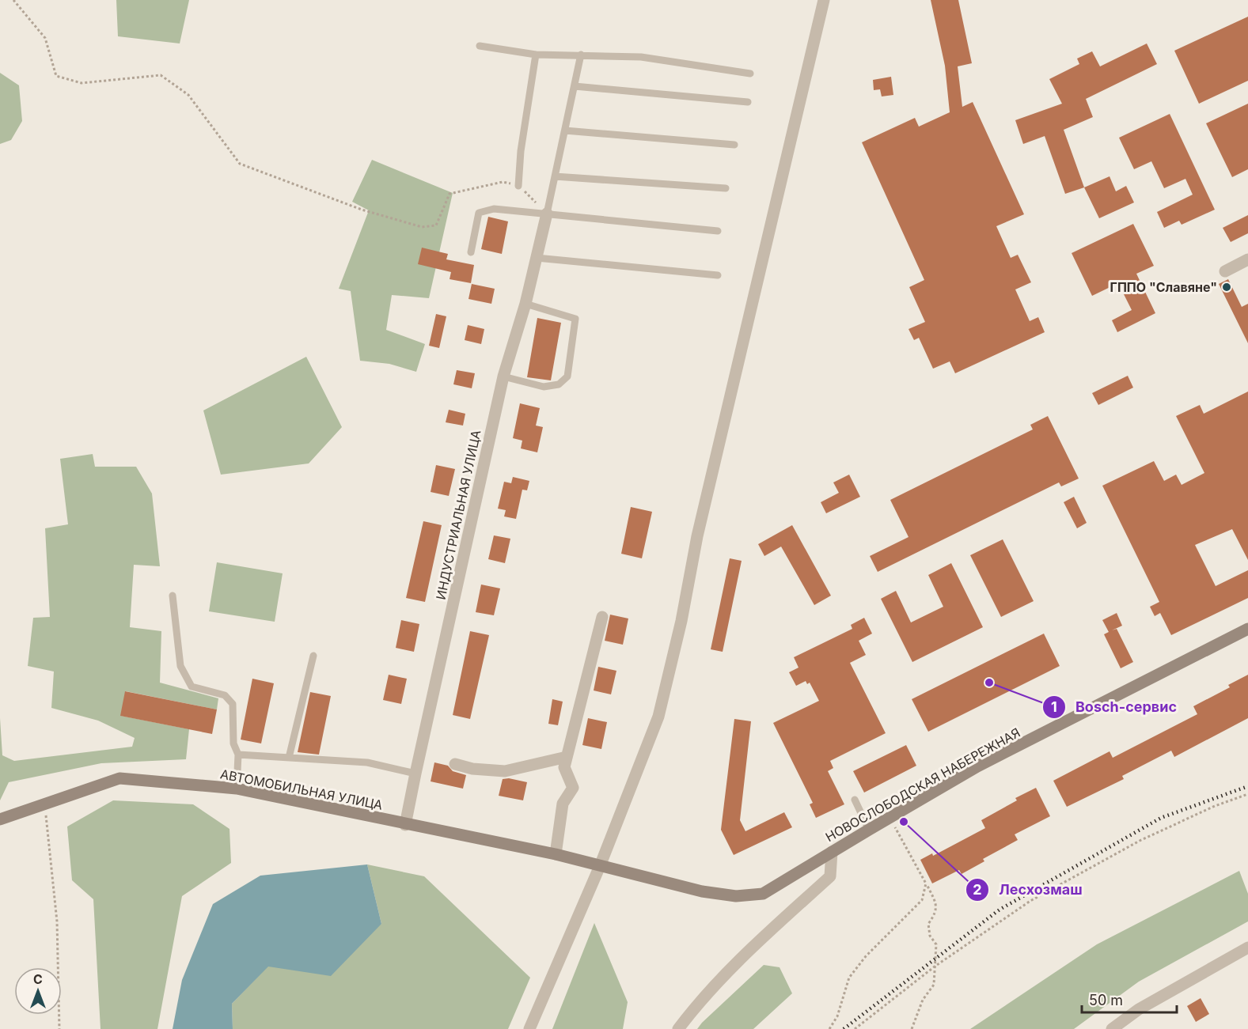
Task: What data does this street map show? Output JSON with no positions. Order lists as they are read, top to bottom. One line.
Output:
{"streets":{"street":["ИНДУСТРИАЛЬНАЯ УЛИЦА","НОВОСЛОБОДСКАЯ НАБЕРЕЖНАЯ","АВТОМОБИЛЬНАЯ УЛИЦА"]},"crossings":[["ИНДУСТРИАЛЬНАЯ УЛИЦА","АВТОМОБИЛЬНАЯ УЛИЦА"],["НОВОСЛОБОДСКАЯ НАБЕРЕЖНАЯ","АВТОМОБИЛЬНАЯ УЛИЦА"]],"places":["ГППО \"Славяне\"","Bosch-сервис","Лесхозмаш"],"scale_bar":"50 m","north":"top"}
